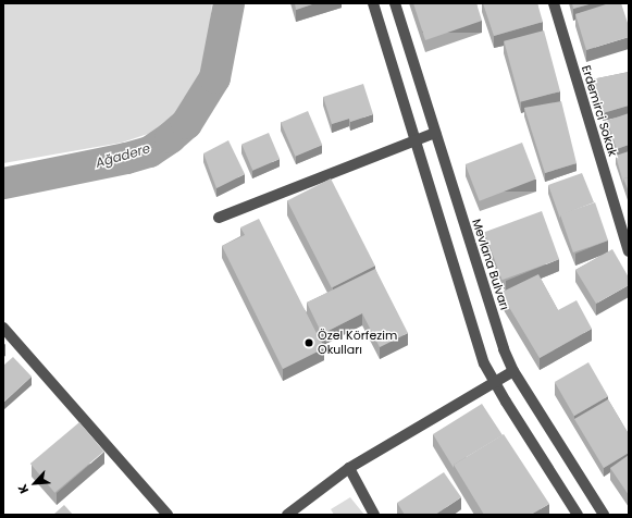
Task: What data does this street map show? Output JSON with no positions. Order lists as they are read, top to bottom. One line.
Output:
{"streets":{"street":["Erdemirci Sokak","Mevlana Bulvarı"]},"water":["Ağadere"],"places":["Özel Körfezim Okulları"],"north":"bottom left"}
